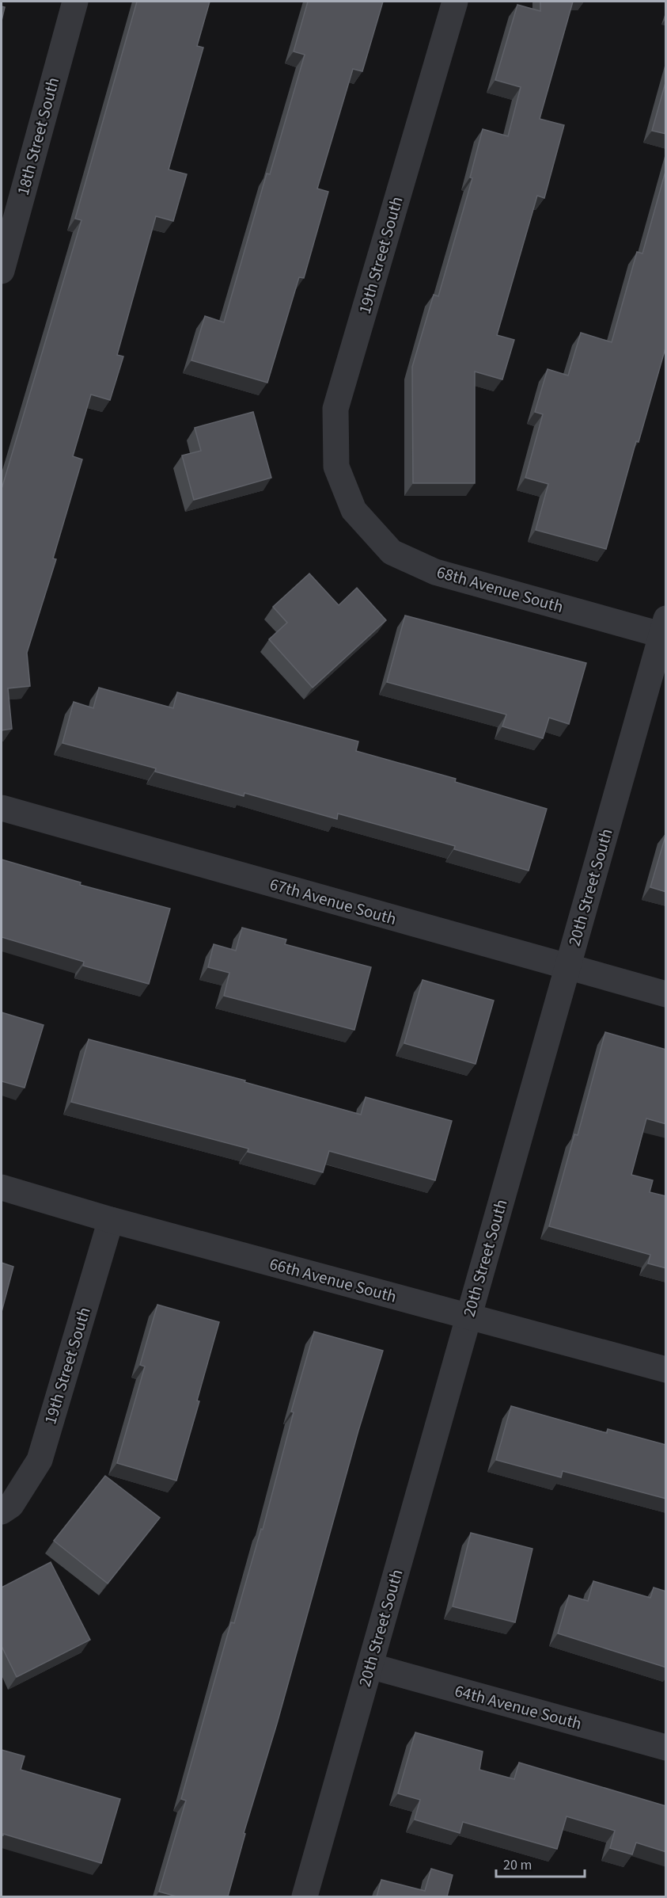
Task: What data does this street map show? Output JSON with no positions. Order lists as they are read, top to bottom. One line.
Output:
{"streets":{"street":["18th Street South","19th Street South","68th Avenue South","20th Street South","67th Avenue South","66th Avenue South","64th Avenue South"]},"crossings":[["19th Street South","68th Avenue South"],["19th Street South","66th Avenue South"],["68th Avenue South","20th Street South"],["20th Street South","67th Avenue South"],["20th Street South","66th Avenue South"],["20th Street South","64th Avenue South"]],"scale_bar":"20 m"}
